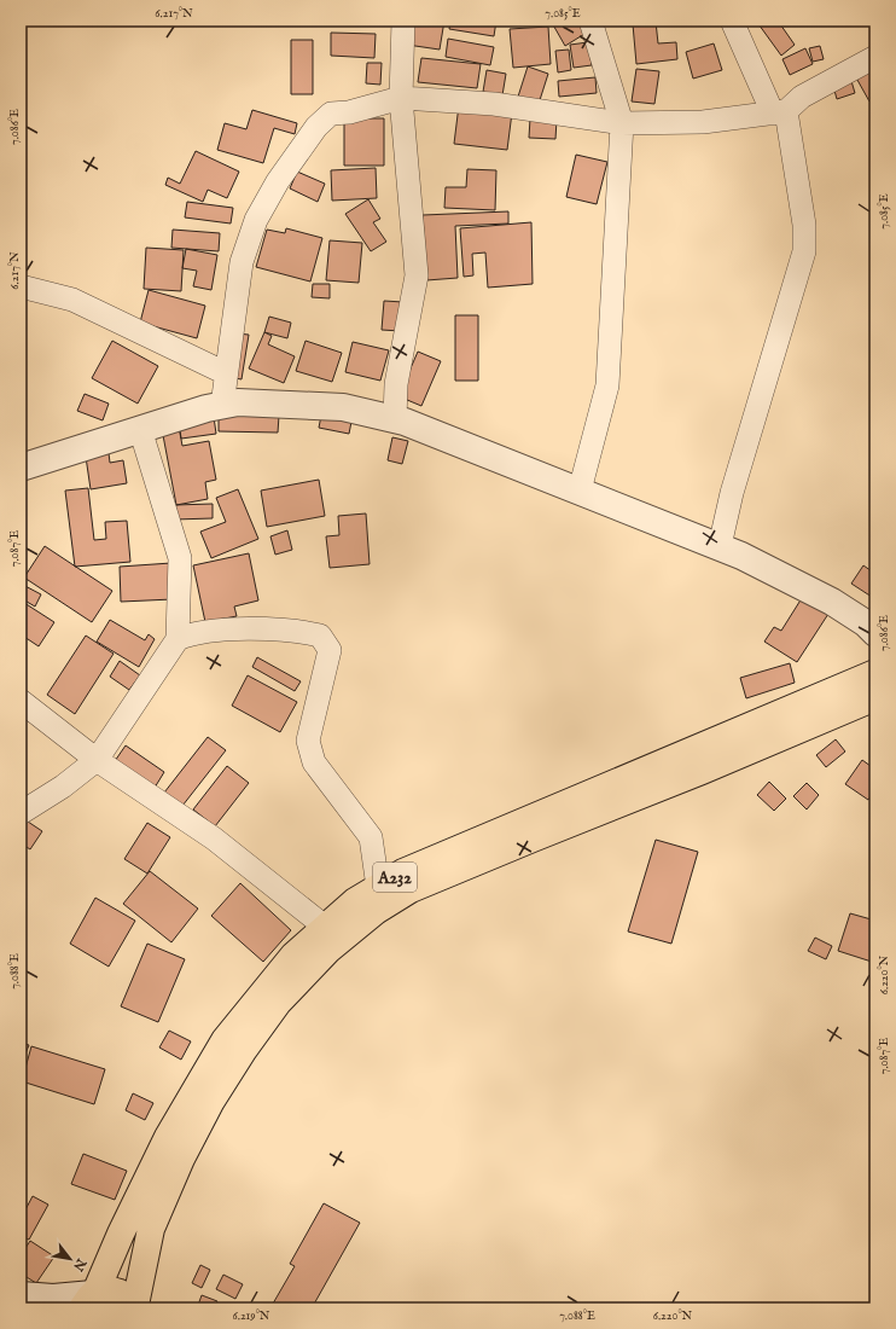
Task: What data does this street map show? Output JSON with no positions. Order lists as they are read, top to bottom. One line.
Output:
{"streets":{"main road":["A232"]},"north":"bottom right","coordinates":["6.217°N","7.085°E","7.086°E","7.087°E","7.088°E","6.220°N","6.219°N"]}
